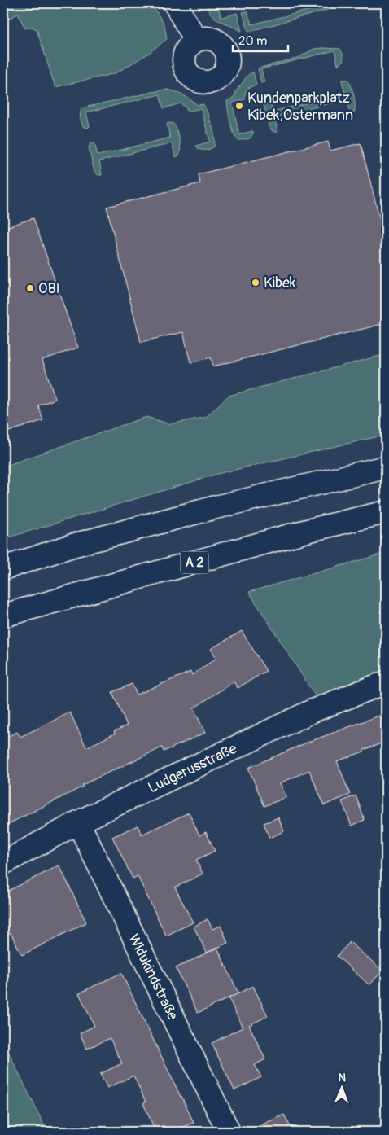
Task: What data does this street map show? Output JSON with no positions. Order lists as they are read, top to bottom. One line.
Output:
{"streets":{"main road":["A 2","Ludgerusstraße","Widukindstraße"]},"crossings":[["Ludgerusstraße","Widukindstraße"]],"places":["Kundenparkplatz Kibek,Ostermann","Kibek","OBI"],"scale_bar":"20 m","north":"top"}
